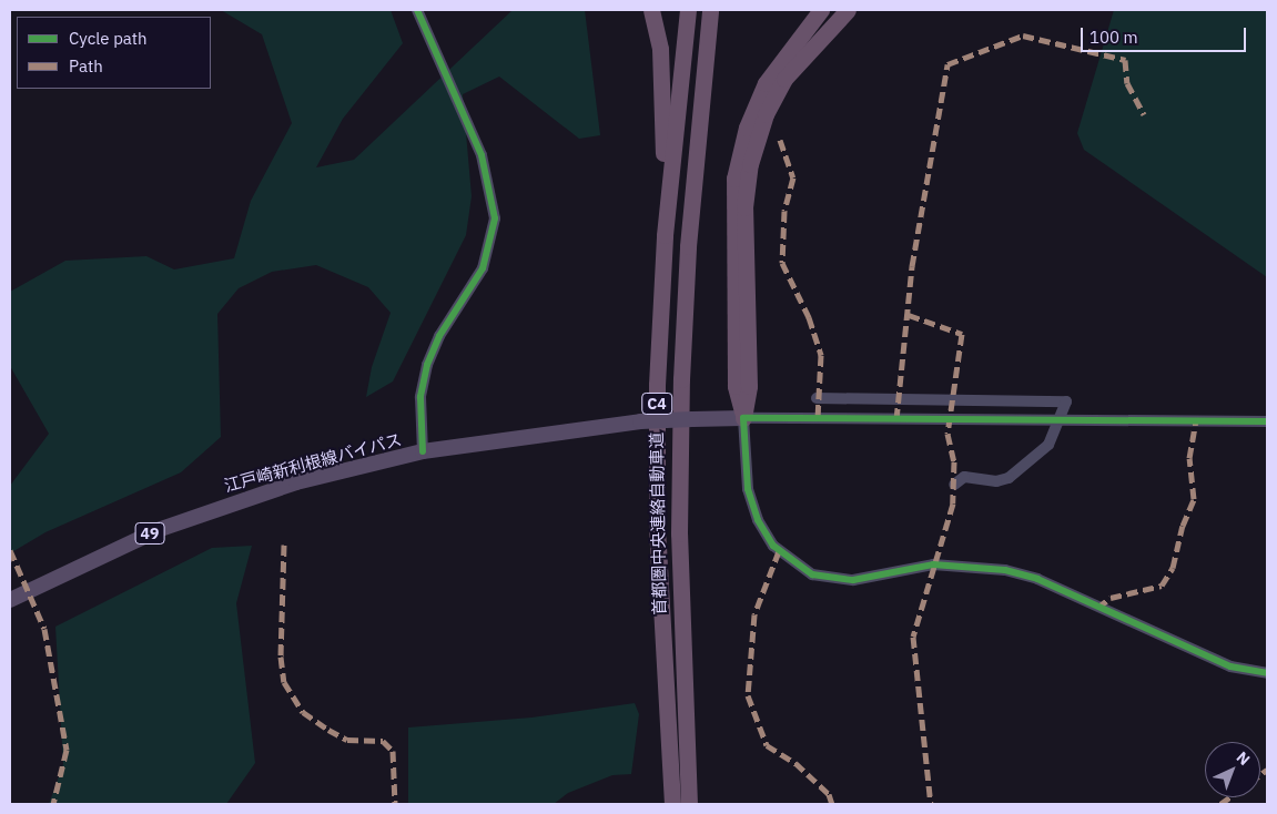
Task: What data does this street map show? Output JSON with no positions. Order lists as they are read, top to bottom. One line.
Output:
{"streets":{"highway":["C4","首都圏中央連絡自動車道"],"main road":["江戸崎新利根線バイパス","49"]},"legend":["Cycle path","Path"],"scale_bar":"100 m","north":"top right"}
